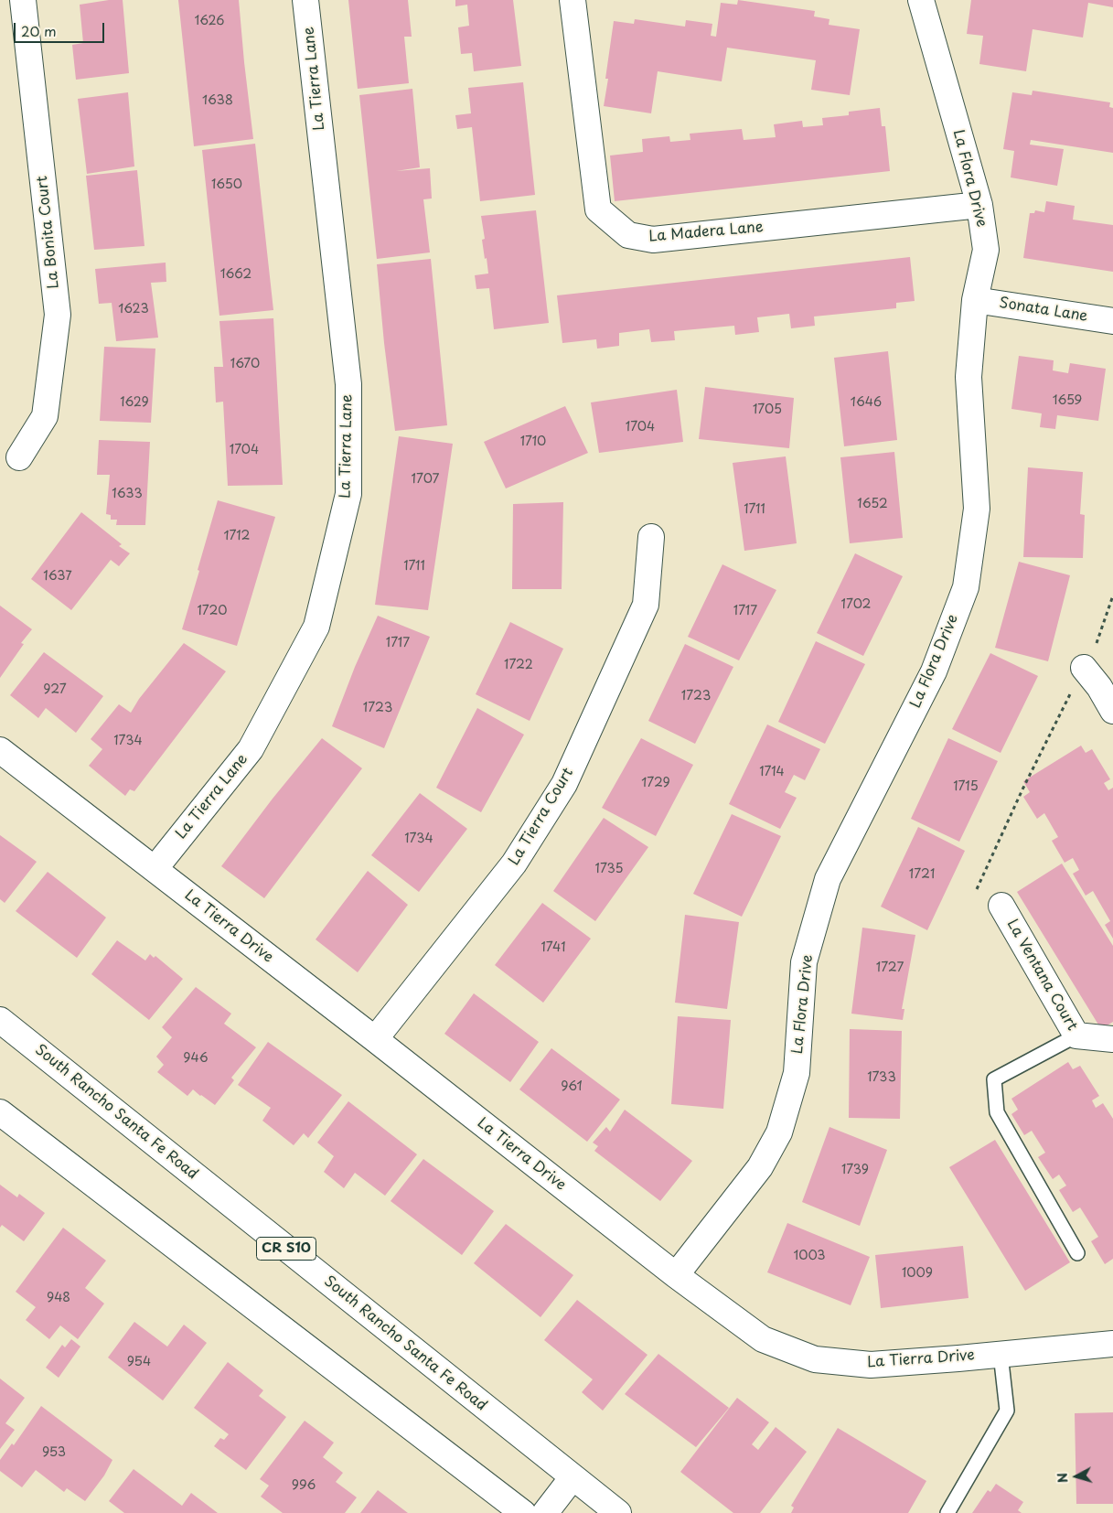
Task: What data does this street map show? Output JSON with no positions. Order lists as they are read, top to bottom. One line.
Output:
{"streets":{"street":["La Tierra Lane","La Flora Drive","La Bonita Court","La Madera Lane","Sonata Lane","La Tierra Court","La Tierra Drive","La Ventana Court","South Rancho Santa Fe Road","CR S10"]},"crossings":[["La Tierra Lane","La Tierra Drive"],["La Flora Drive","La Madera Lane"],["La Flora Drive","Sonata Lane"],["La Flora Drive","La Tierra Drive"],["La Tierra Court","La Tierra Drive"]],"house_numbers":["1626","1638","1650","1662","1623","1670","1659","1629","1646","1705","1704","1710","1704","1707","1633","1652","1711","1712","1711","1637","1702","1720","1717","1717","1722","927","1723","1723","1734","1714","1729","1715","1734","1735","1721","1741","1727","946","1733","961","1739","1003","1009","948","954","953","996"],"scale_bar":"20 m","north":"left"}
